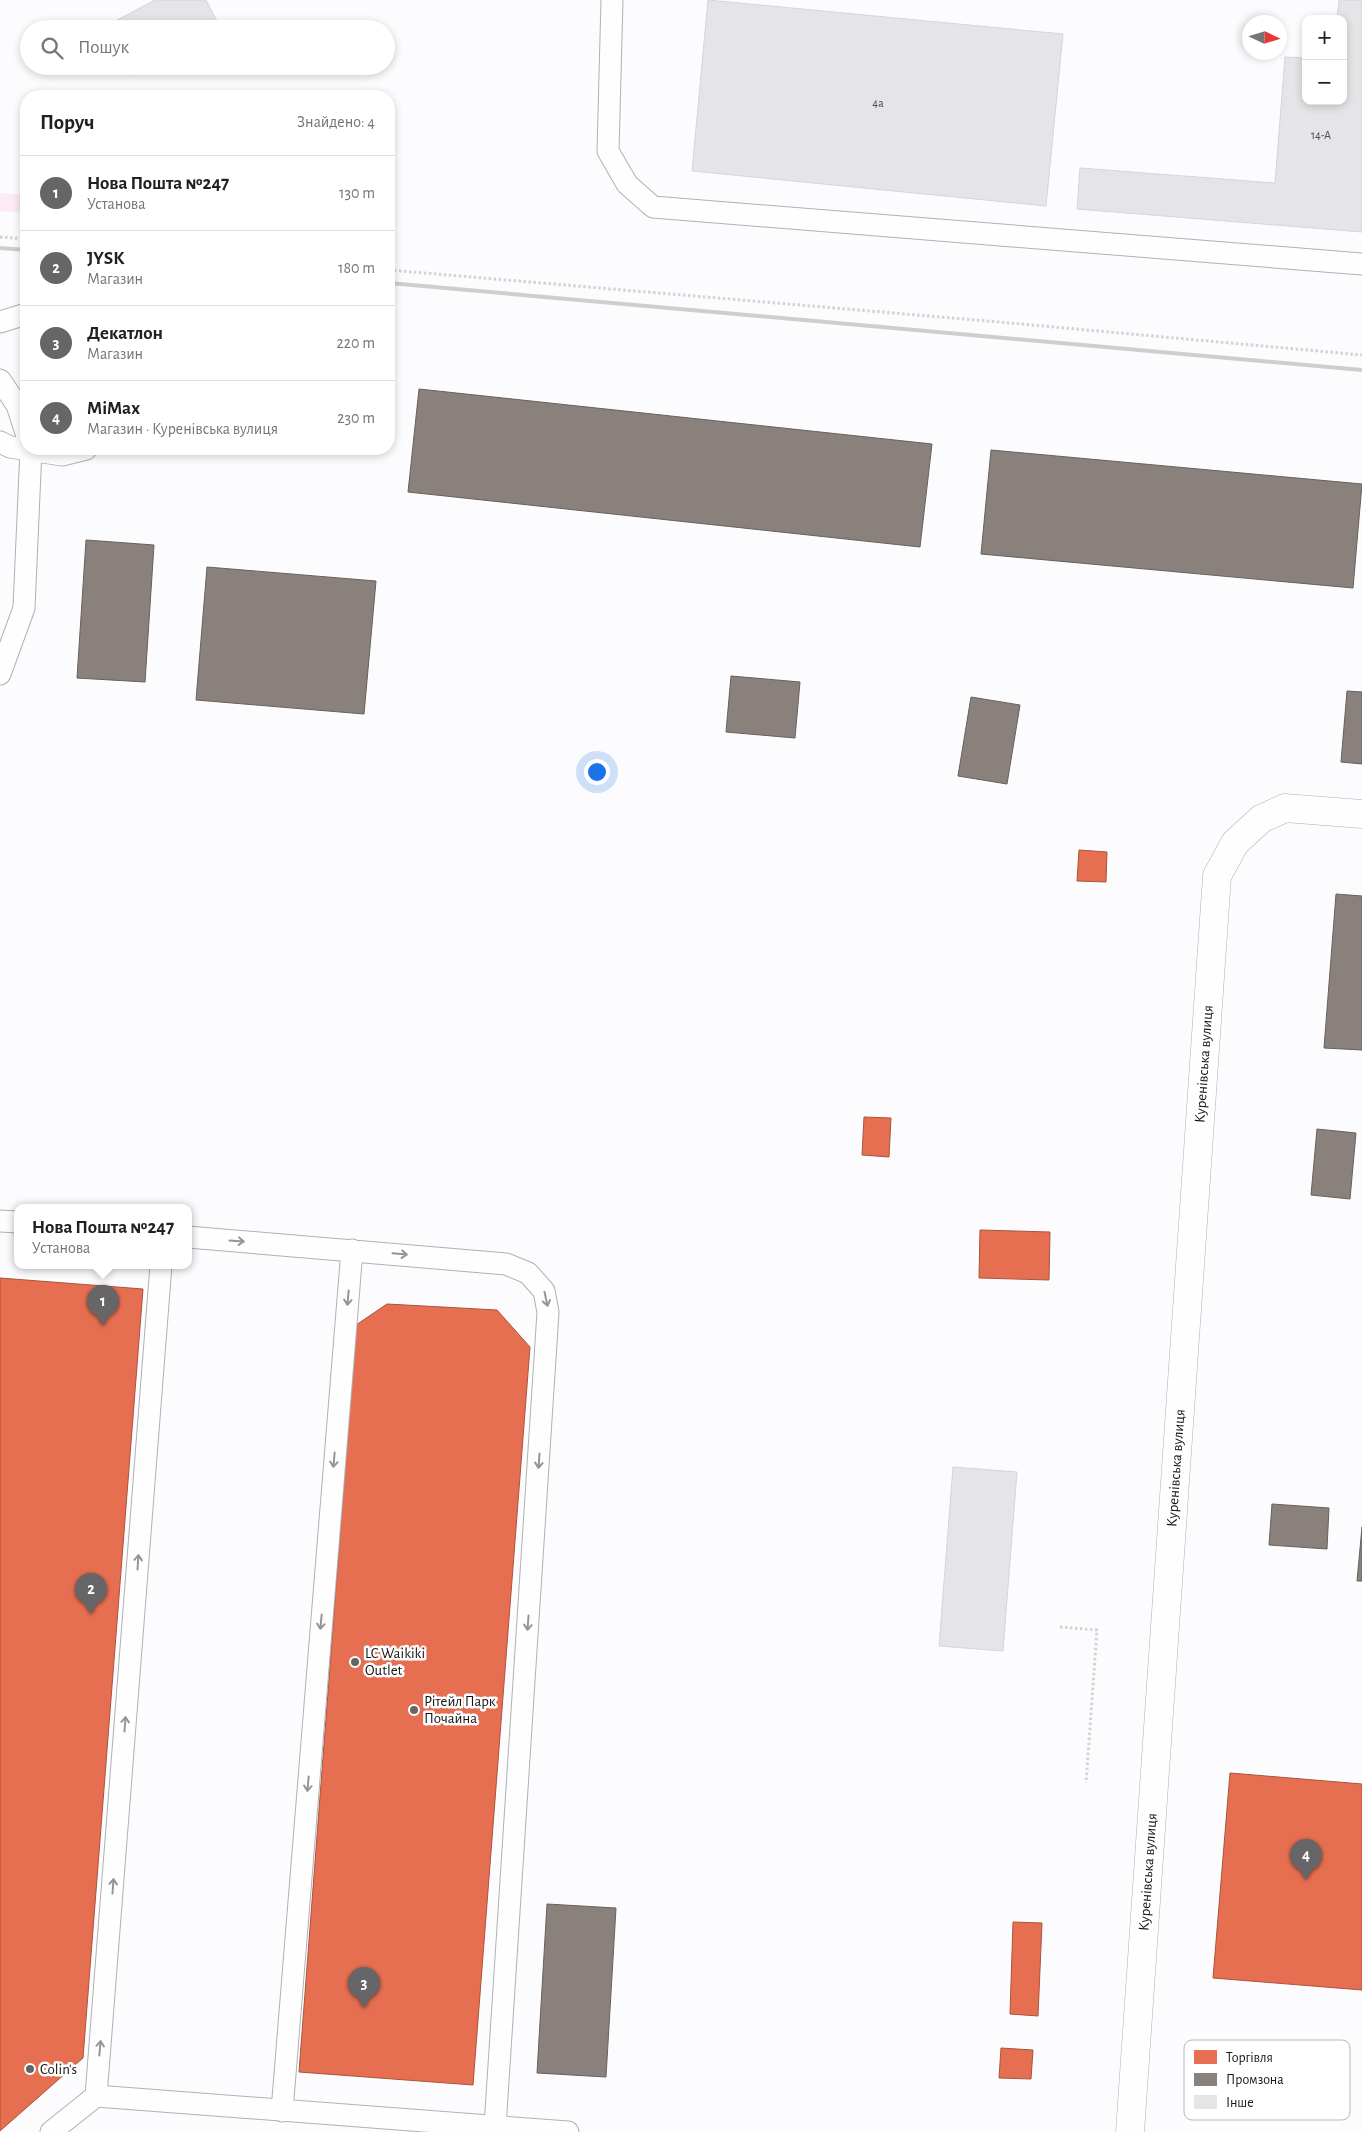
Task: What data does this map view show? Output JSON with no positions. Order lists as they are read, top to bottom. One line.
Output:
{"streets":{"street":["Куренівська вулиця"]},"places":["LC Waikiki Outlet","Рітейл Парк Почайна","Colin's"],"house_numbers":["4а","14-А"],"legend":["Торгівля","Промзона","Інше"],"north":"right","page":{"map_buttons":["+","−"],"search":"Пошук","heading":["Поруч","Знайдено: 4"],"list":[{"mark":"1","name":"Нова Пошта №247","note":"Установа","value":"130 m"},{"mark":"2","name":"JYSK","note":"Магазин","value":"180 m"},{"mark":"3","name":"Декатлон","note":"Магазин","value":"220 m"},{"mark":"4","name":"MiMax","note":"Магазин · Куренівська вулиця","value":"230 m"}],"popup":["Нова Пошта №247","Установа"],"pins":["1","2","4","3"]}}
